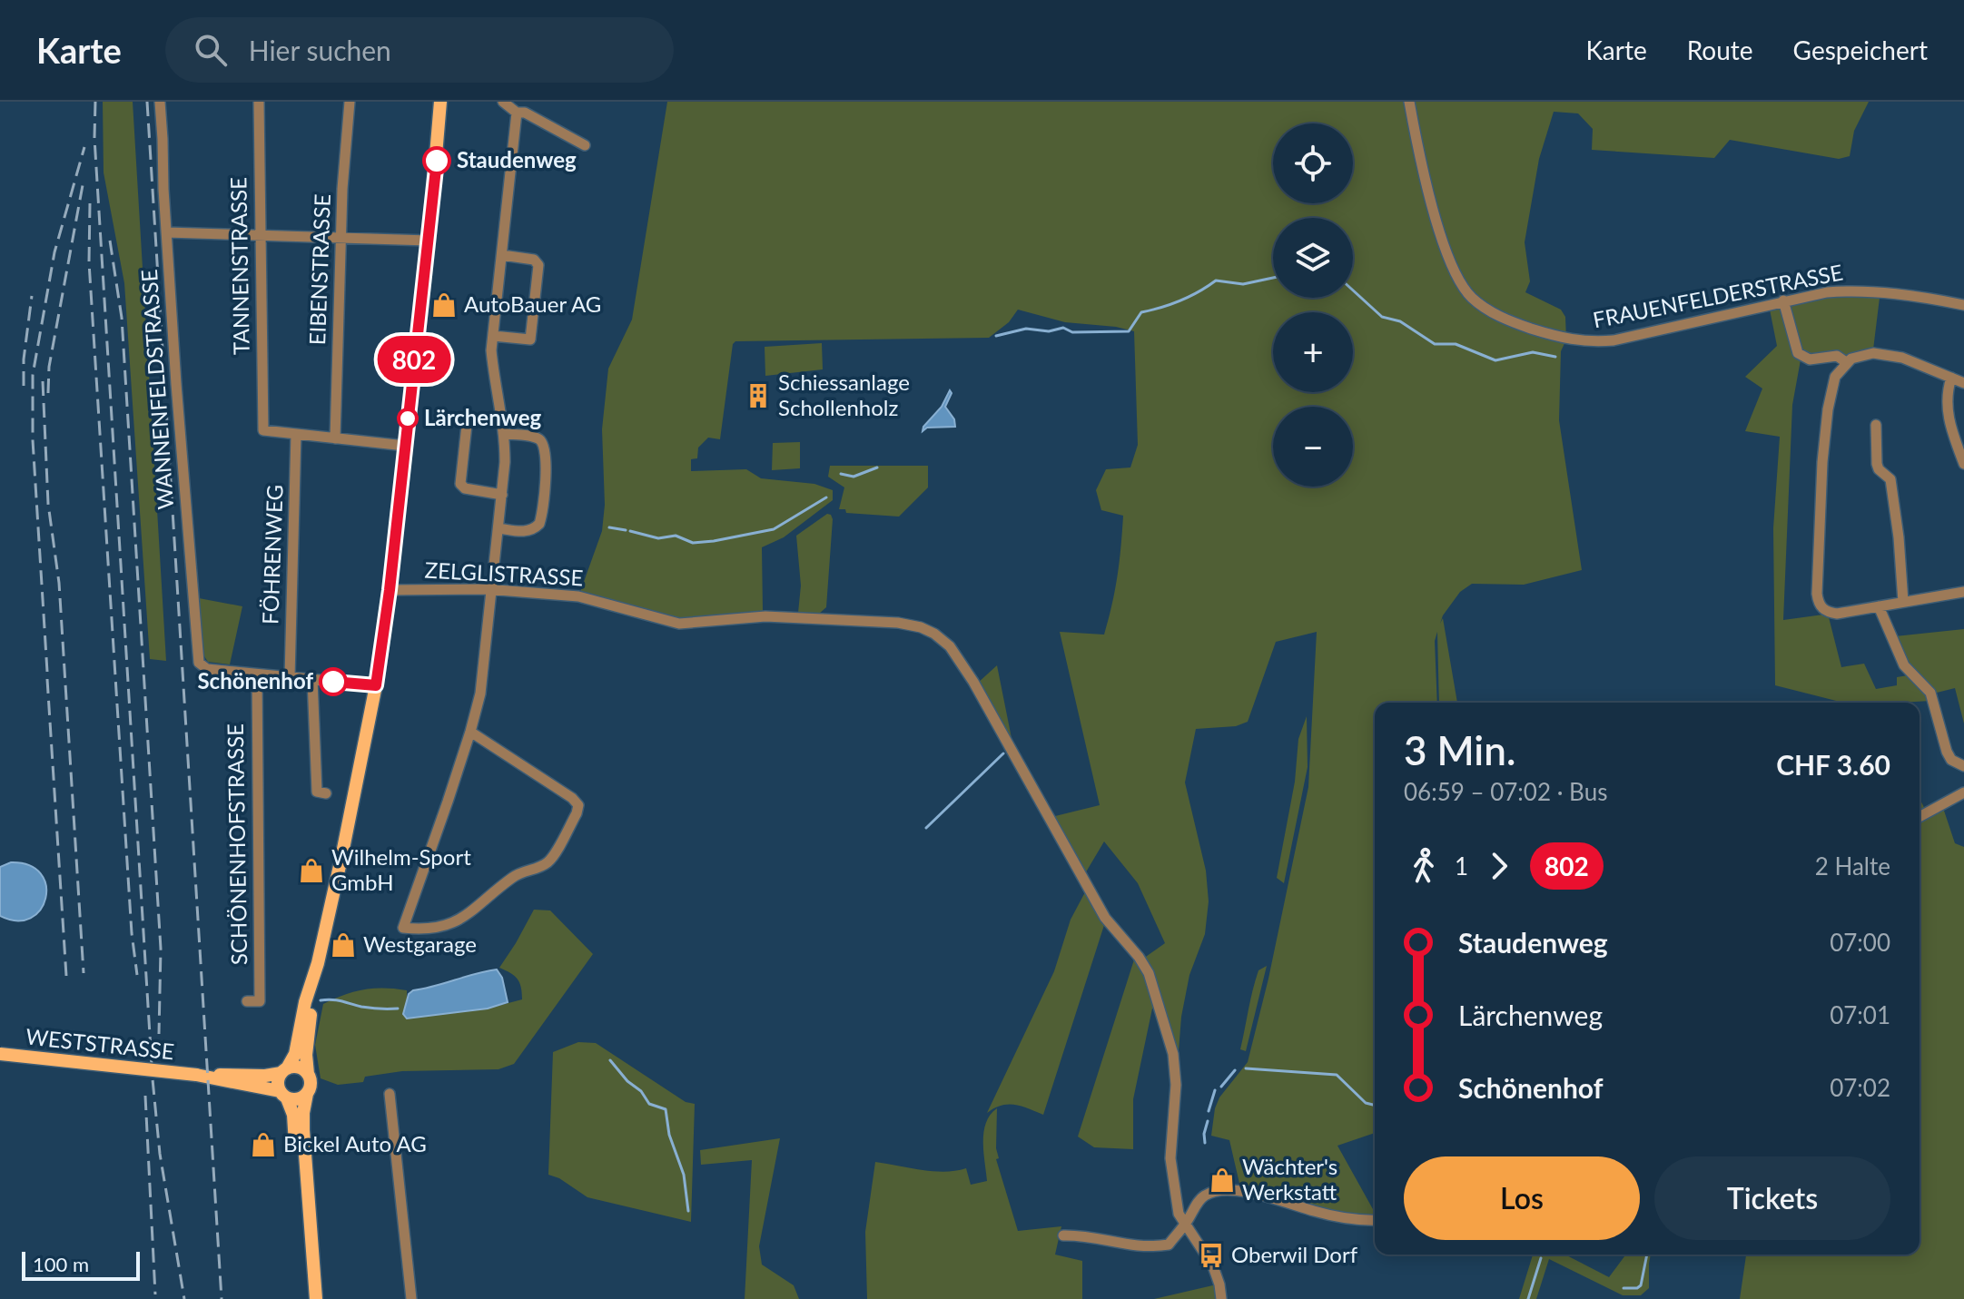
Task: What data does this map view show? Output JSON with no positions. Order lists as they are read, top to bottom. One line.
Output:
{"streets":{"main road":["WESTSTRASSE"],"street":["TANNENSTRASSE","EIBENSTRASSE","FRAUENFELDERSTRASSE","WANNENFELDSTRASSE","FÖHRENWEG","ZELGLISTRASSE","SCHÖNENHOFSTRASSE"]},"crossings":[["TANNENSTRASSE","FÖHRENWEG"],["WANNENFELDSTRASSE","SCHÖNENHOFSTRASSE"]],"places":{"other":["Staudenweg","Lärchenweg","Schönenhof"],"shop":["AutoBauer AG","Wilhelm-Sport GmbH","Westgarage","Bickel Auto AG","Wächter's Werkstatt"],"building":["Schiessanlage Schollenholz"],"bus stop":["Oberwil Dorf"]},"lines":["bus line 802"],"scale_bar":"100 m","page":{"header":"Karte","search":"Hier suchen","nav":["Karte","Route","Gespeichert"],"on_map":"802","map_buttons":["+","−"],"heading":["3 Min.","06:59 – 07:02 · Bus","CHF 3.60"],"legs":["1","802","2 Halte"],"list":[{"name":"Staudenweg","value":"07:00"},{"name":"Lärchenweg","value":"07:01"},{"name":"Schönenhof","value":"07:02"}],"buttons":["Los","Tickets"],"scale":"100 m"}}
